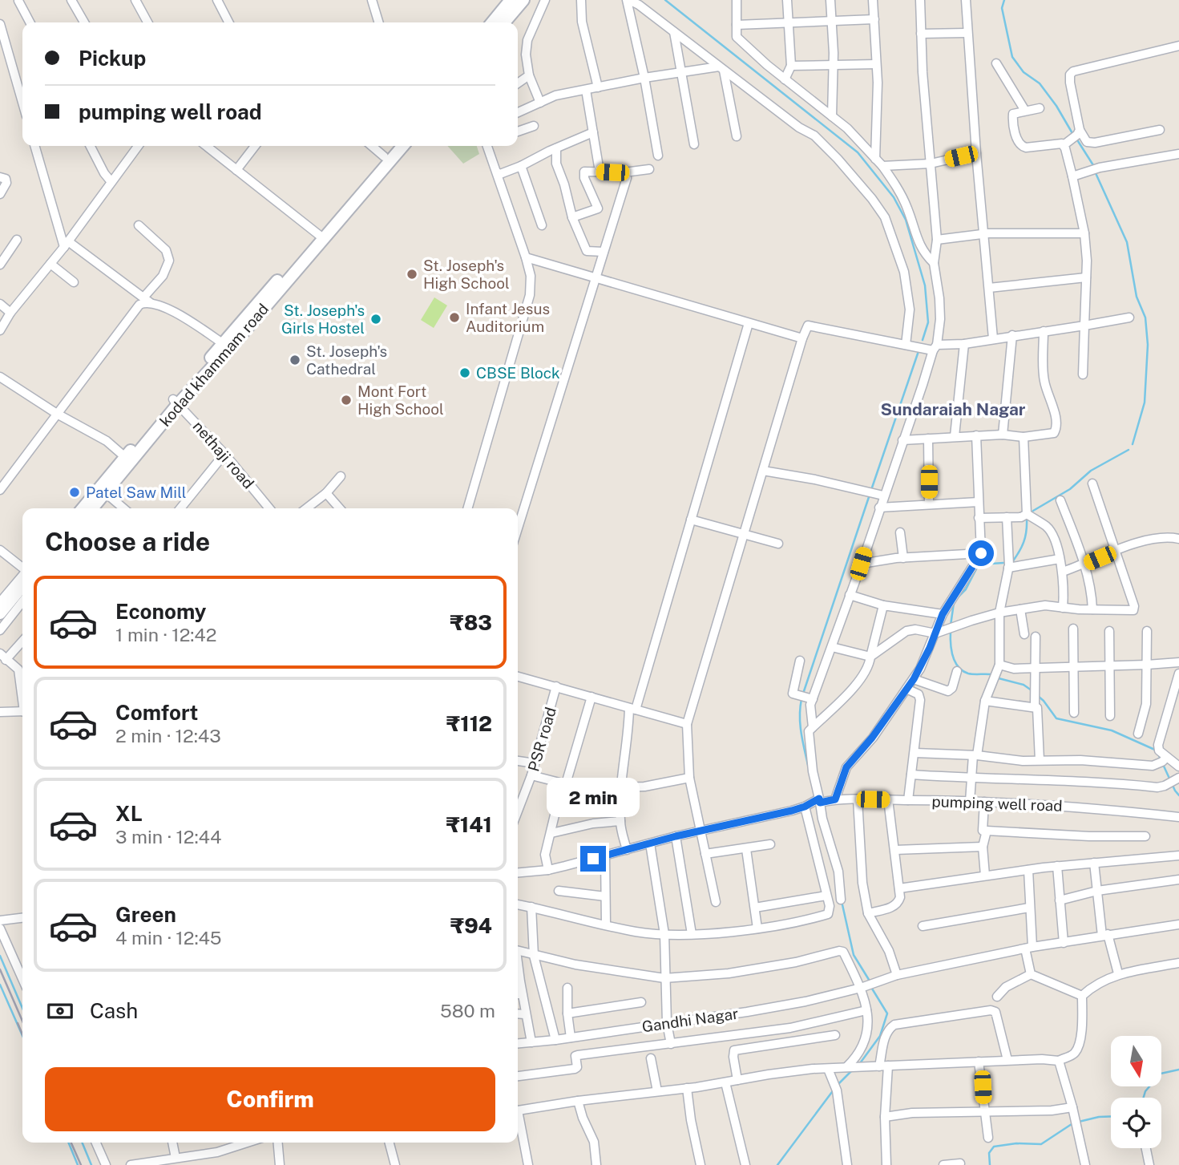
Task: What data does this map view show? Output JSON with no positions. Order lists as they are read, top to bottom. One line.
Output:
{"streets":{"main road":["kodad khammam road"],"street":["nethaji road","PSR road","pumping well road","Gandhi Nagar"]},"crossings":[["kodad khammam road","nethaji road"]],"districts":["Sundaraiah Nagar"],"places":["St. Joseph's High School","Infant Jesus Auditorium","St. Joseph's Girls Hostel","St. Joseph's Cathedral","CBSE Block","Mont Fort High School","Patel Saw Mill"],"north":"bottom","page":{"banner":["Pickup","pumping well road"],"heading":"Choose a ride","list":[{"name":"Economy","note":"1 min · 12:42","value":"₹83"},{"name":"Comfort","note":"2 min · 12:43","value":"₹112"},{"name":"XL","note":"3 min · 12:44","value":"₹141"},{"name":"Green","note":"4 min · 12:45","value":"₹94"}],"bubble":"2 min","pay":["Cash","580 m"],"buttons":"Confirm"}}
